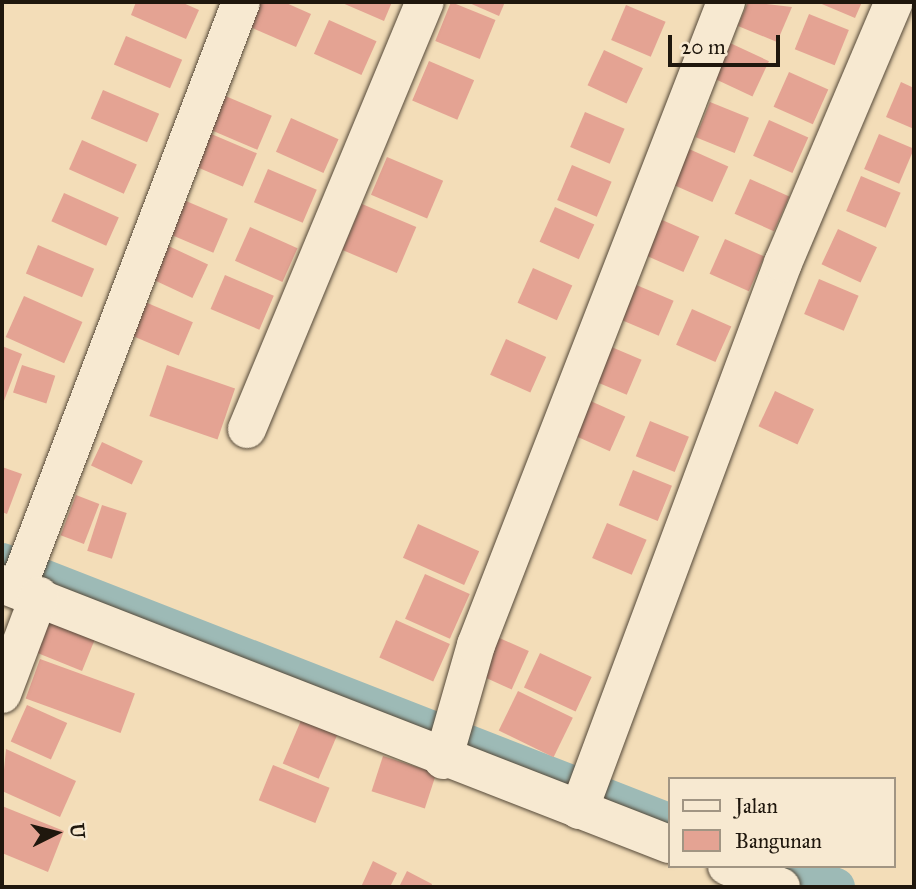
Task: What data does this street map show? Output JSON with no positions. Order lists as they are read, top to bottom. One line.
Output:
{"legend":["Jalan","Bangunan"],"scale_bar":"20 m","north":"right"}
